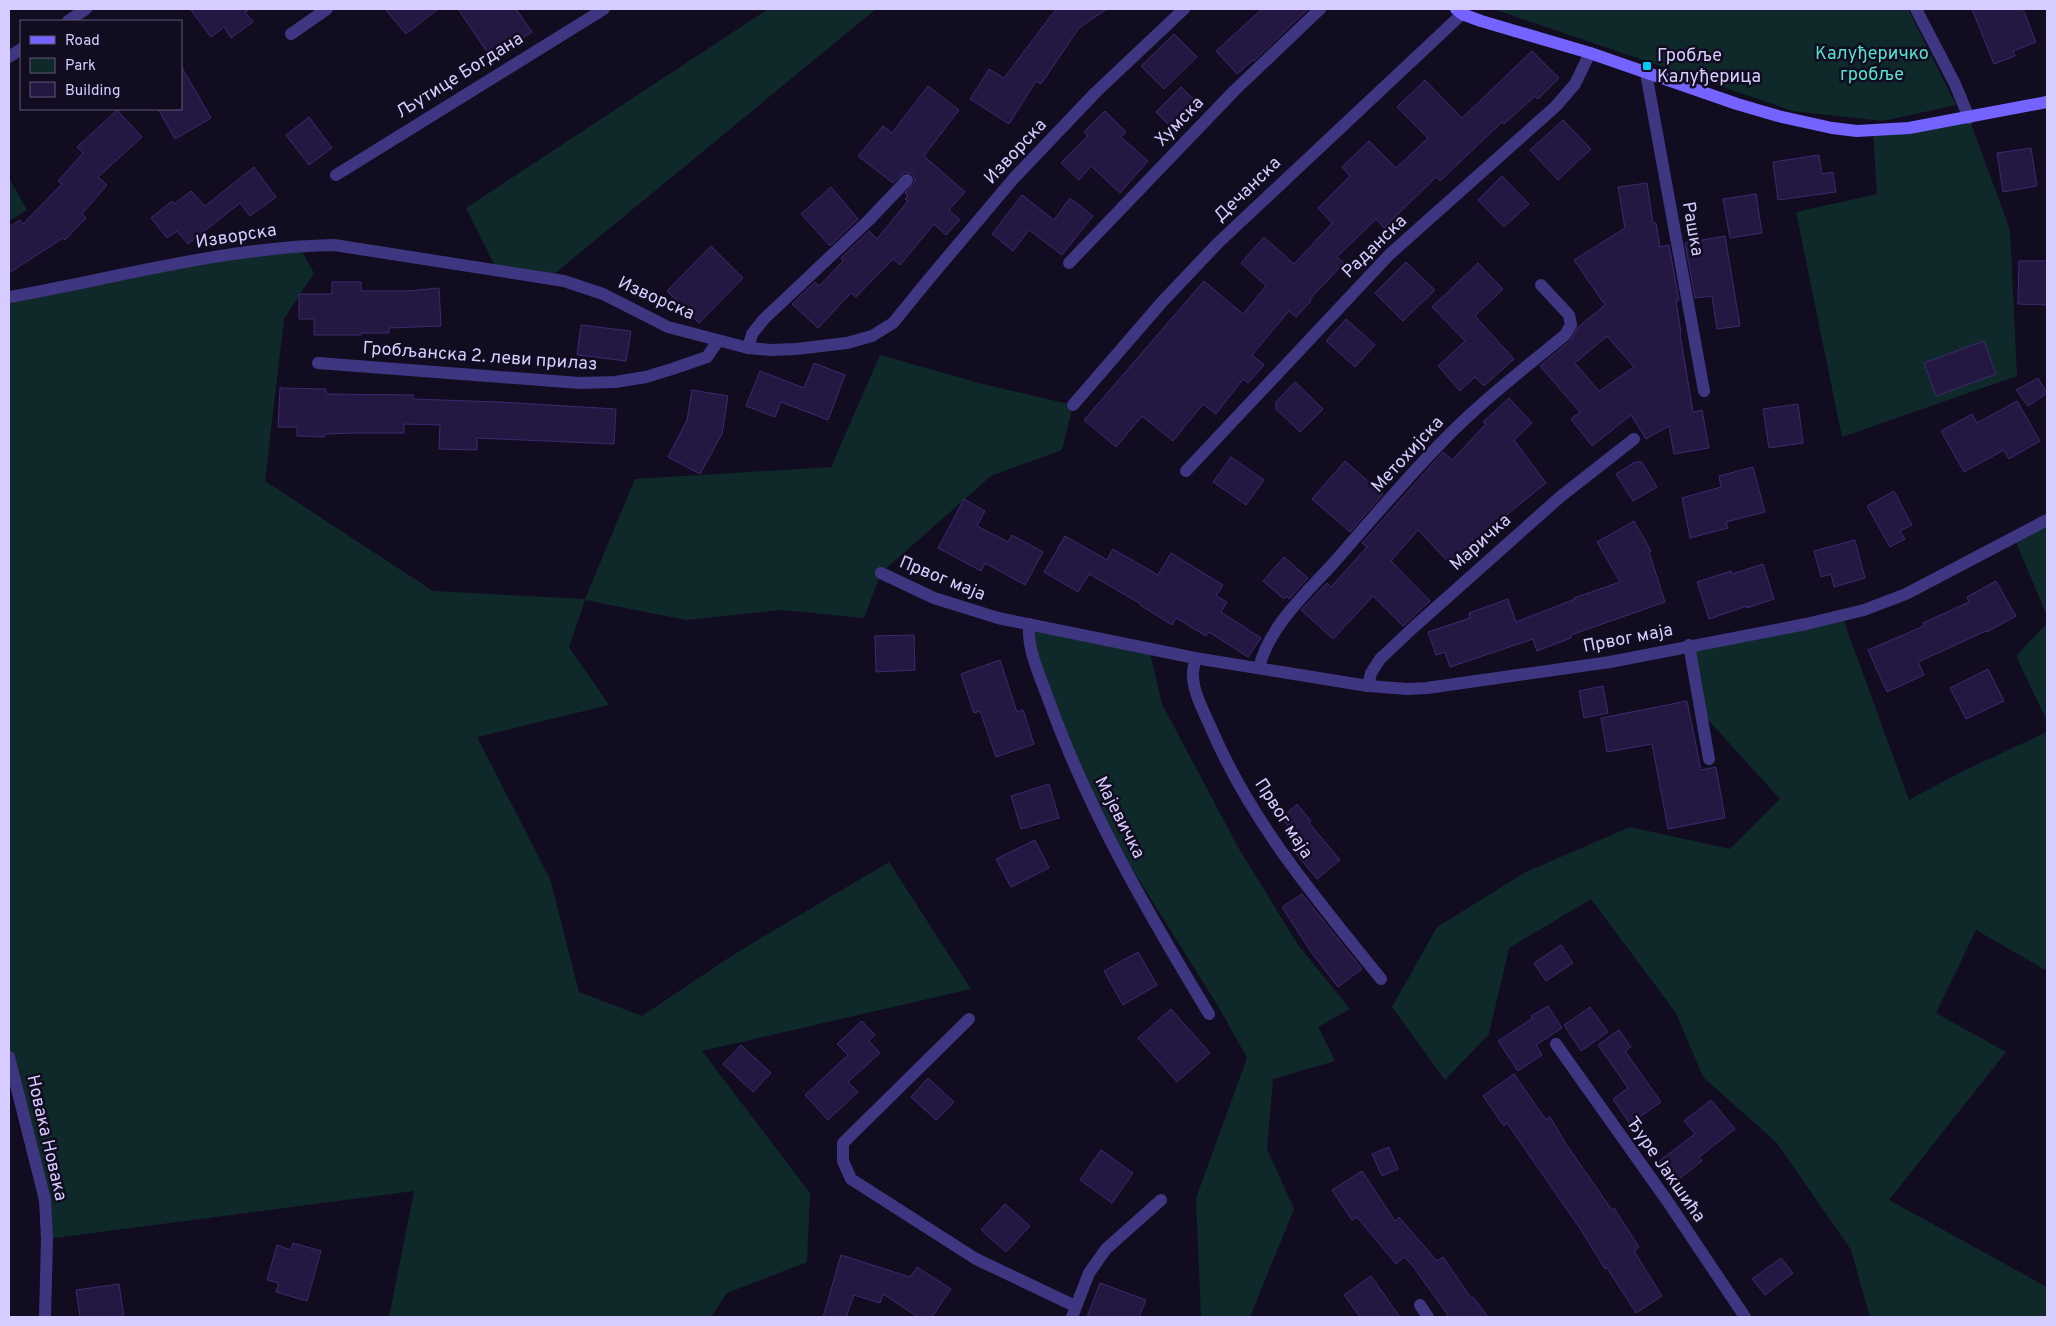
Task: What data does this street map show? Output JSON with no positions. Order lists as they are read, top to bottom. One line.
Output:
{"streets":{"street":["Љутице Богдана","Хумска","Изворска","Дечанска","Рашка","Раданска","Гробљанска 2. леви прилаз","Метохијска","Маричка","Првог маја","Мајевичка","Новака Новака","Ђуре Јакшића"]},"crossings":[["Изворска","Гробљанска 2. леви прилаз"],["Метохијска","Првог маја"],["Маричка","Првог маја"],["Првог маја","Мајевичка"]],"parks":["Калуђеричко гробље"],"places":{"transit":["Гробље Калуђерица"]},"legend":["Road","Park","Building"]}
